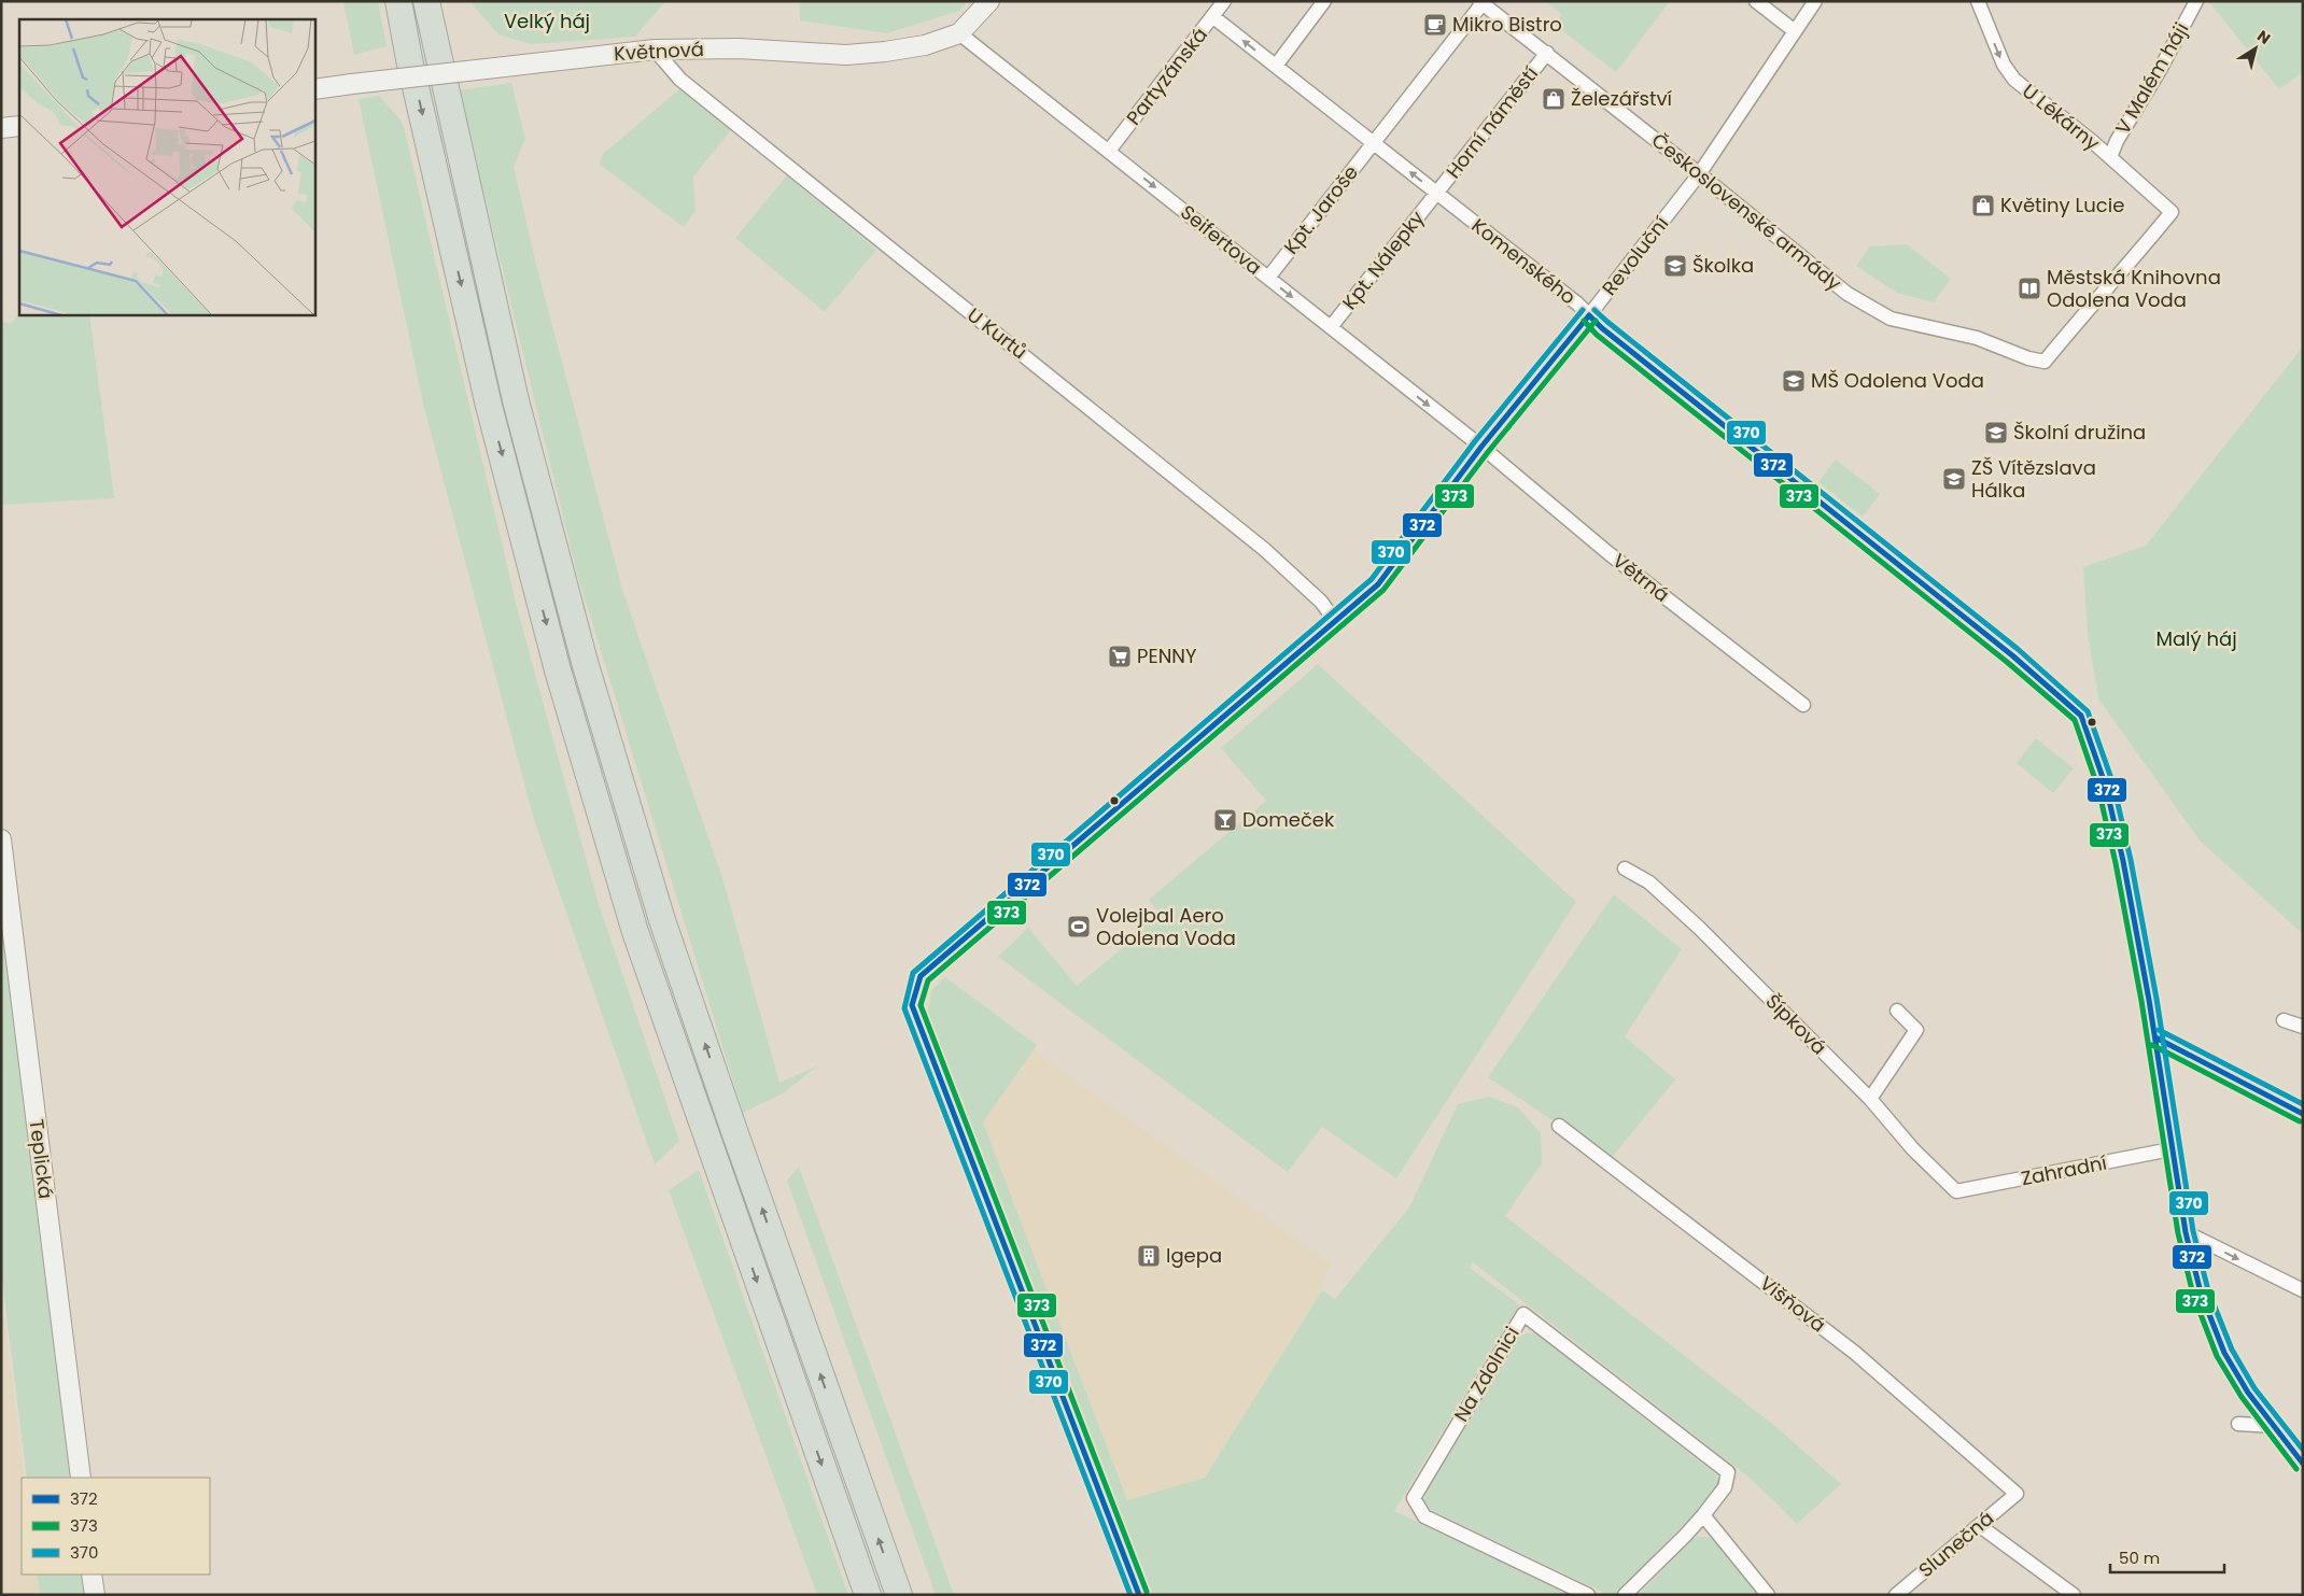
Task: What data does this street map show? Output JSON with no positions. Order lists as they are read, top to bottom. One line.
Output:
{"streets":{"street":["Květnová","Partyzánská","V Malém háji","U Lékárny","Horní náměstí","Kpt. Jaroše","Československé armády","Seifertova","Revoluční","Kpt. Nálepky","Komenského","U Kurtů","Větrná","Šípková","Teplická","Zahradní","Višňová","Na Zdolnici","Slunečná"]},"crossings":[["Květnová","Seifertova"],["Květnová","U Kurtů"],["Partyzánská","Seifertova"],["Partyzánská","Komenského"],["V Malém háji","U Lékárny"],["U Lékárny","Československé armády"],["Horní náměstí","Československé armády"],["Horní náměstí","Kpt. Nálepky"],["Horní náměstí","Komenského"],["Kpt. Jaroše","Seifertova"],["Kpt. Jaroše","Komenského"],["Československé armády","Revoluční"],["Seifertova","Revoluční"],["Seifertova","Kpt. Nálepky"],["Seifertova","Větrná"],["Revoluční","Komenského"],["Revoluční","U Kurtů"],["Revoluční","Větrná"],["Kpt. Nálepky","Komenského"],["Šípková","Zahradní"],["Višňová","Slunečná"]],"one_way":["U Lékárny","Seifertova"],"parks":["Velký háj","Malý háj"],"places":{"cafe":["Mikro Bistro"],"shop":["Železářství","Květiny Lucie"],"school or university":["Školka","MŠ Odolena Voda","Školní družina","ZŠ Vítězslava Hálka"],"library":["Městská Knihovna Odolena Voda"],"supermarket":["PENNY"],"bar":["Domeček"],"sports":["Volejbal Aero Odolena Voda"],"building":["Igepa"]},"lines":["transit line 370","transit line 372","transit line 373"],"legend":["372","373","370"],"scale_bar":"50 m","north":"top right"}
